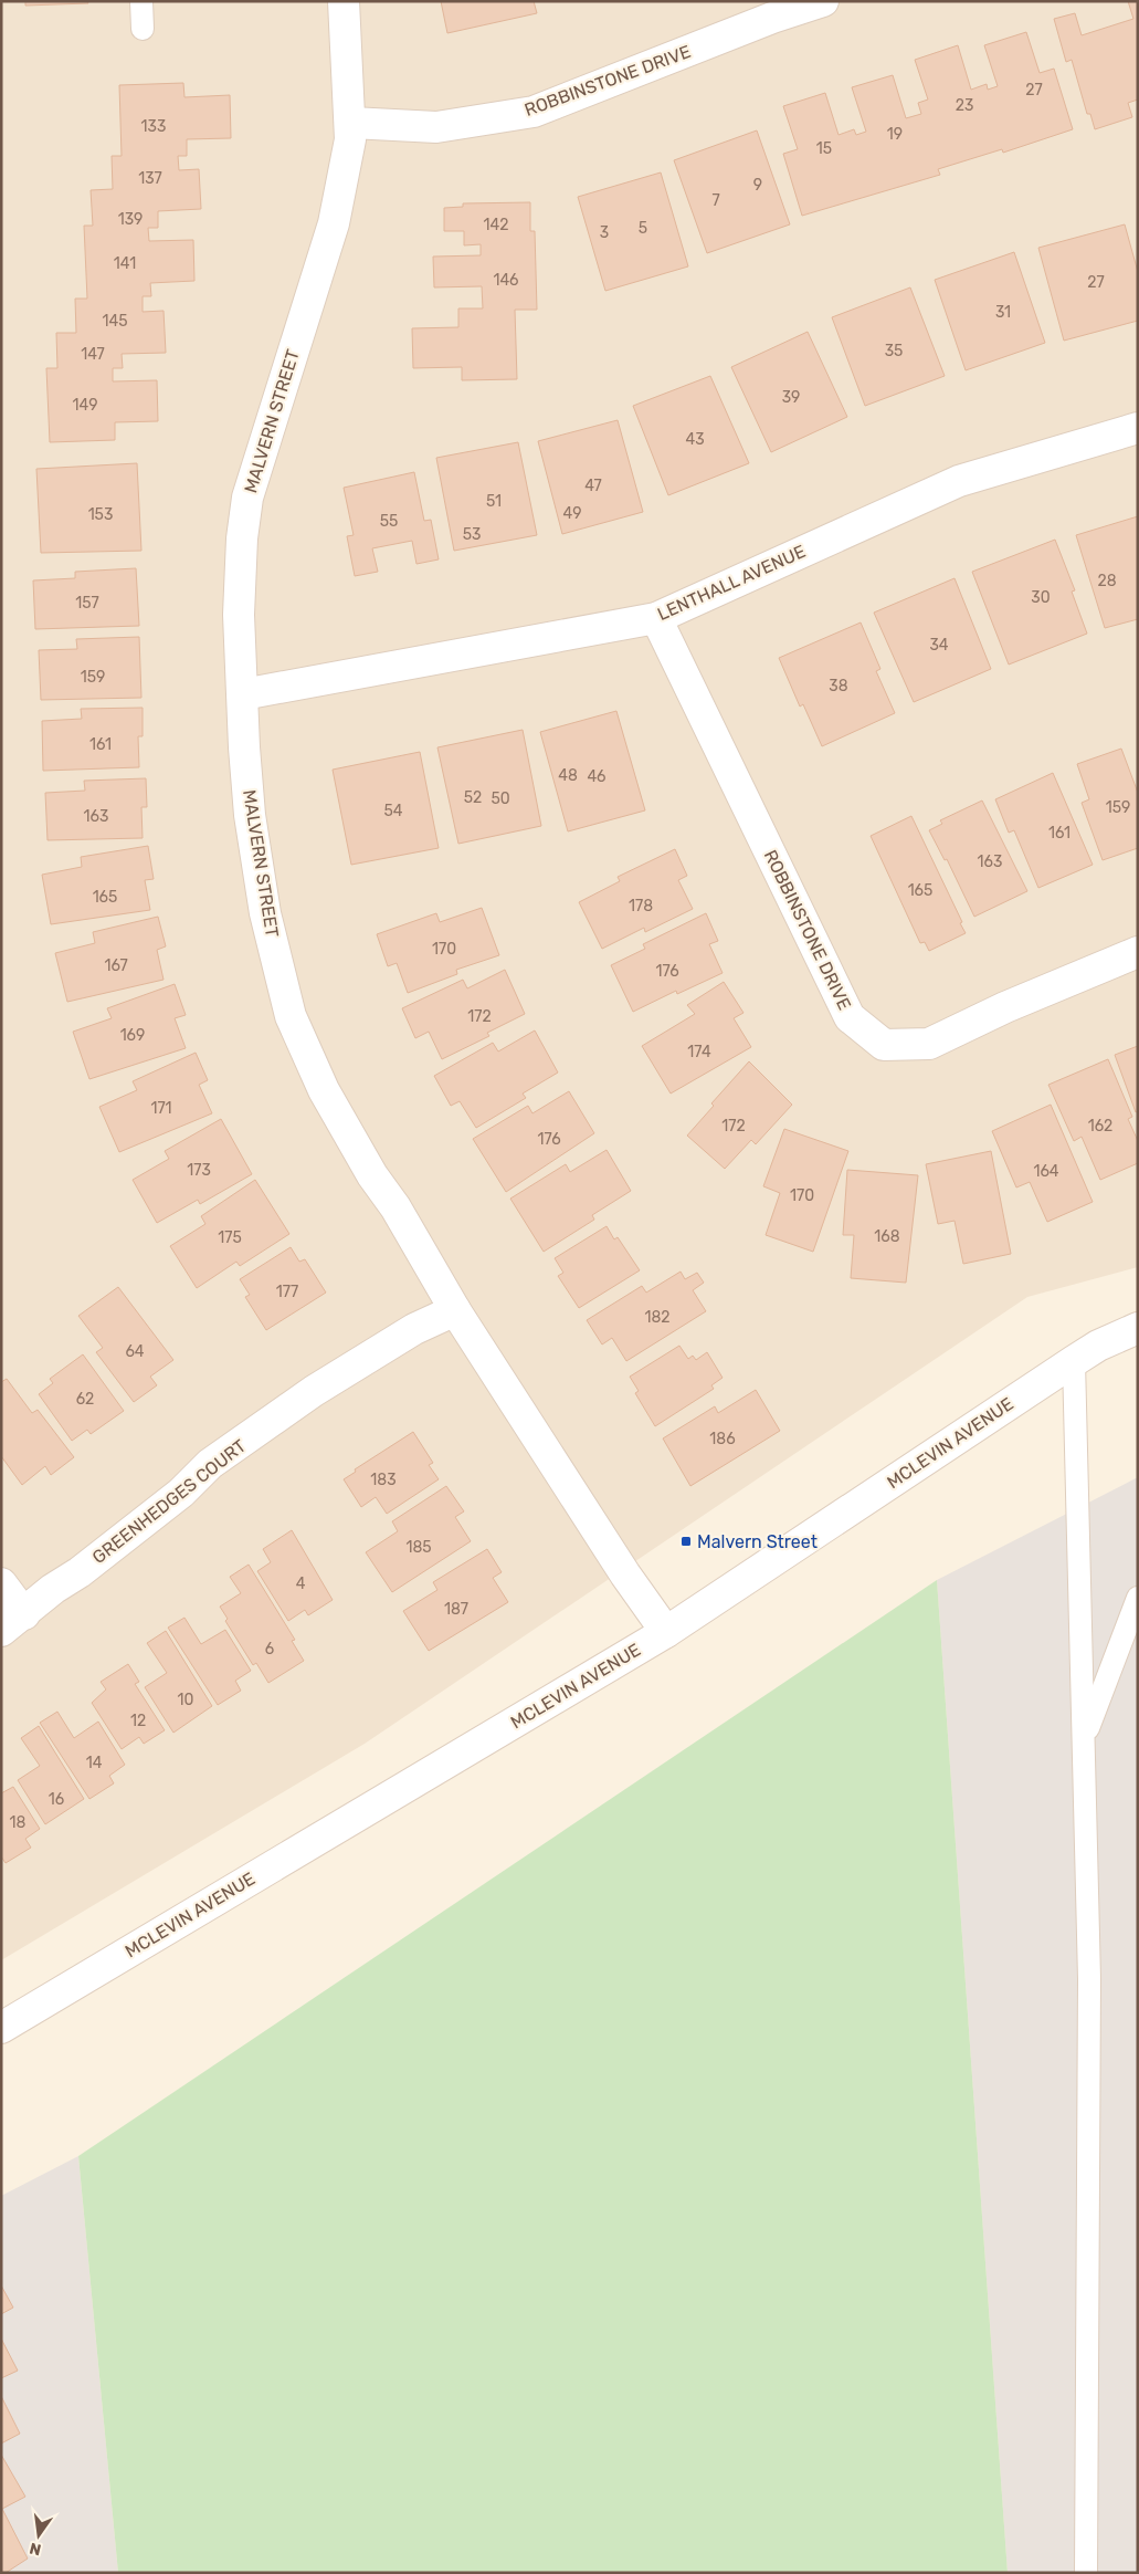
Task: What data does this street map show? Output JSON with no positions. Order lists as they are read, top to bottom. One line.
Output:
{"streets":{"street":["ROBBINSTONE DRIVE","MALVERN STREET","LENTHALL AVENUE","MCLEVIN AVENUE","GREENHEDGES COURT"]},"crossings":[["ROBBINSTONE DRIVE","MALVERN STREET"],["ROBBINSTONE DRIVE","LENTHALL AVENUE"],["MALVERN STREET","LENTHALL AVENUE"],["MALVERN STREET","MCLEVIN AVENUE"],["MALVERN STREET","GREENHEDGES COURT"]],"places":{"transit":["Malvern Street"]},"house_numbers":["27","23","133","19","15","137","9","7","139","142","5","3","141","146","27","31","145","35","147","39","149","43","47","51","49","153","55","53","28","30","157","34","159","38","161","48","46","52","50","159","54","163","161","163","165","165","178","170","167","176","172","169","174","171","172","162","176","173","164","170","168","175","177","182","64","62","186","183","185","4","187","6","10","12","14","16","18"],"north":"bottom"}
